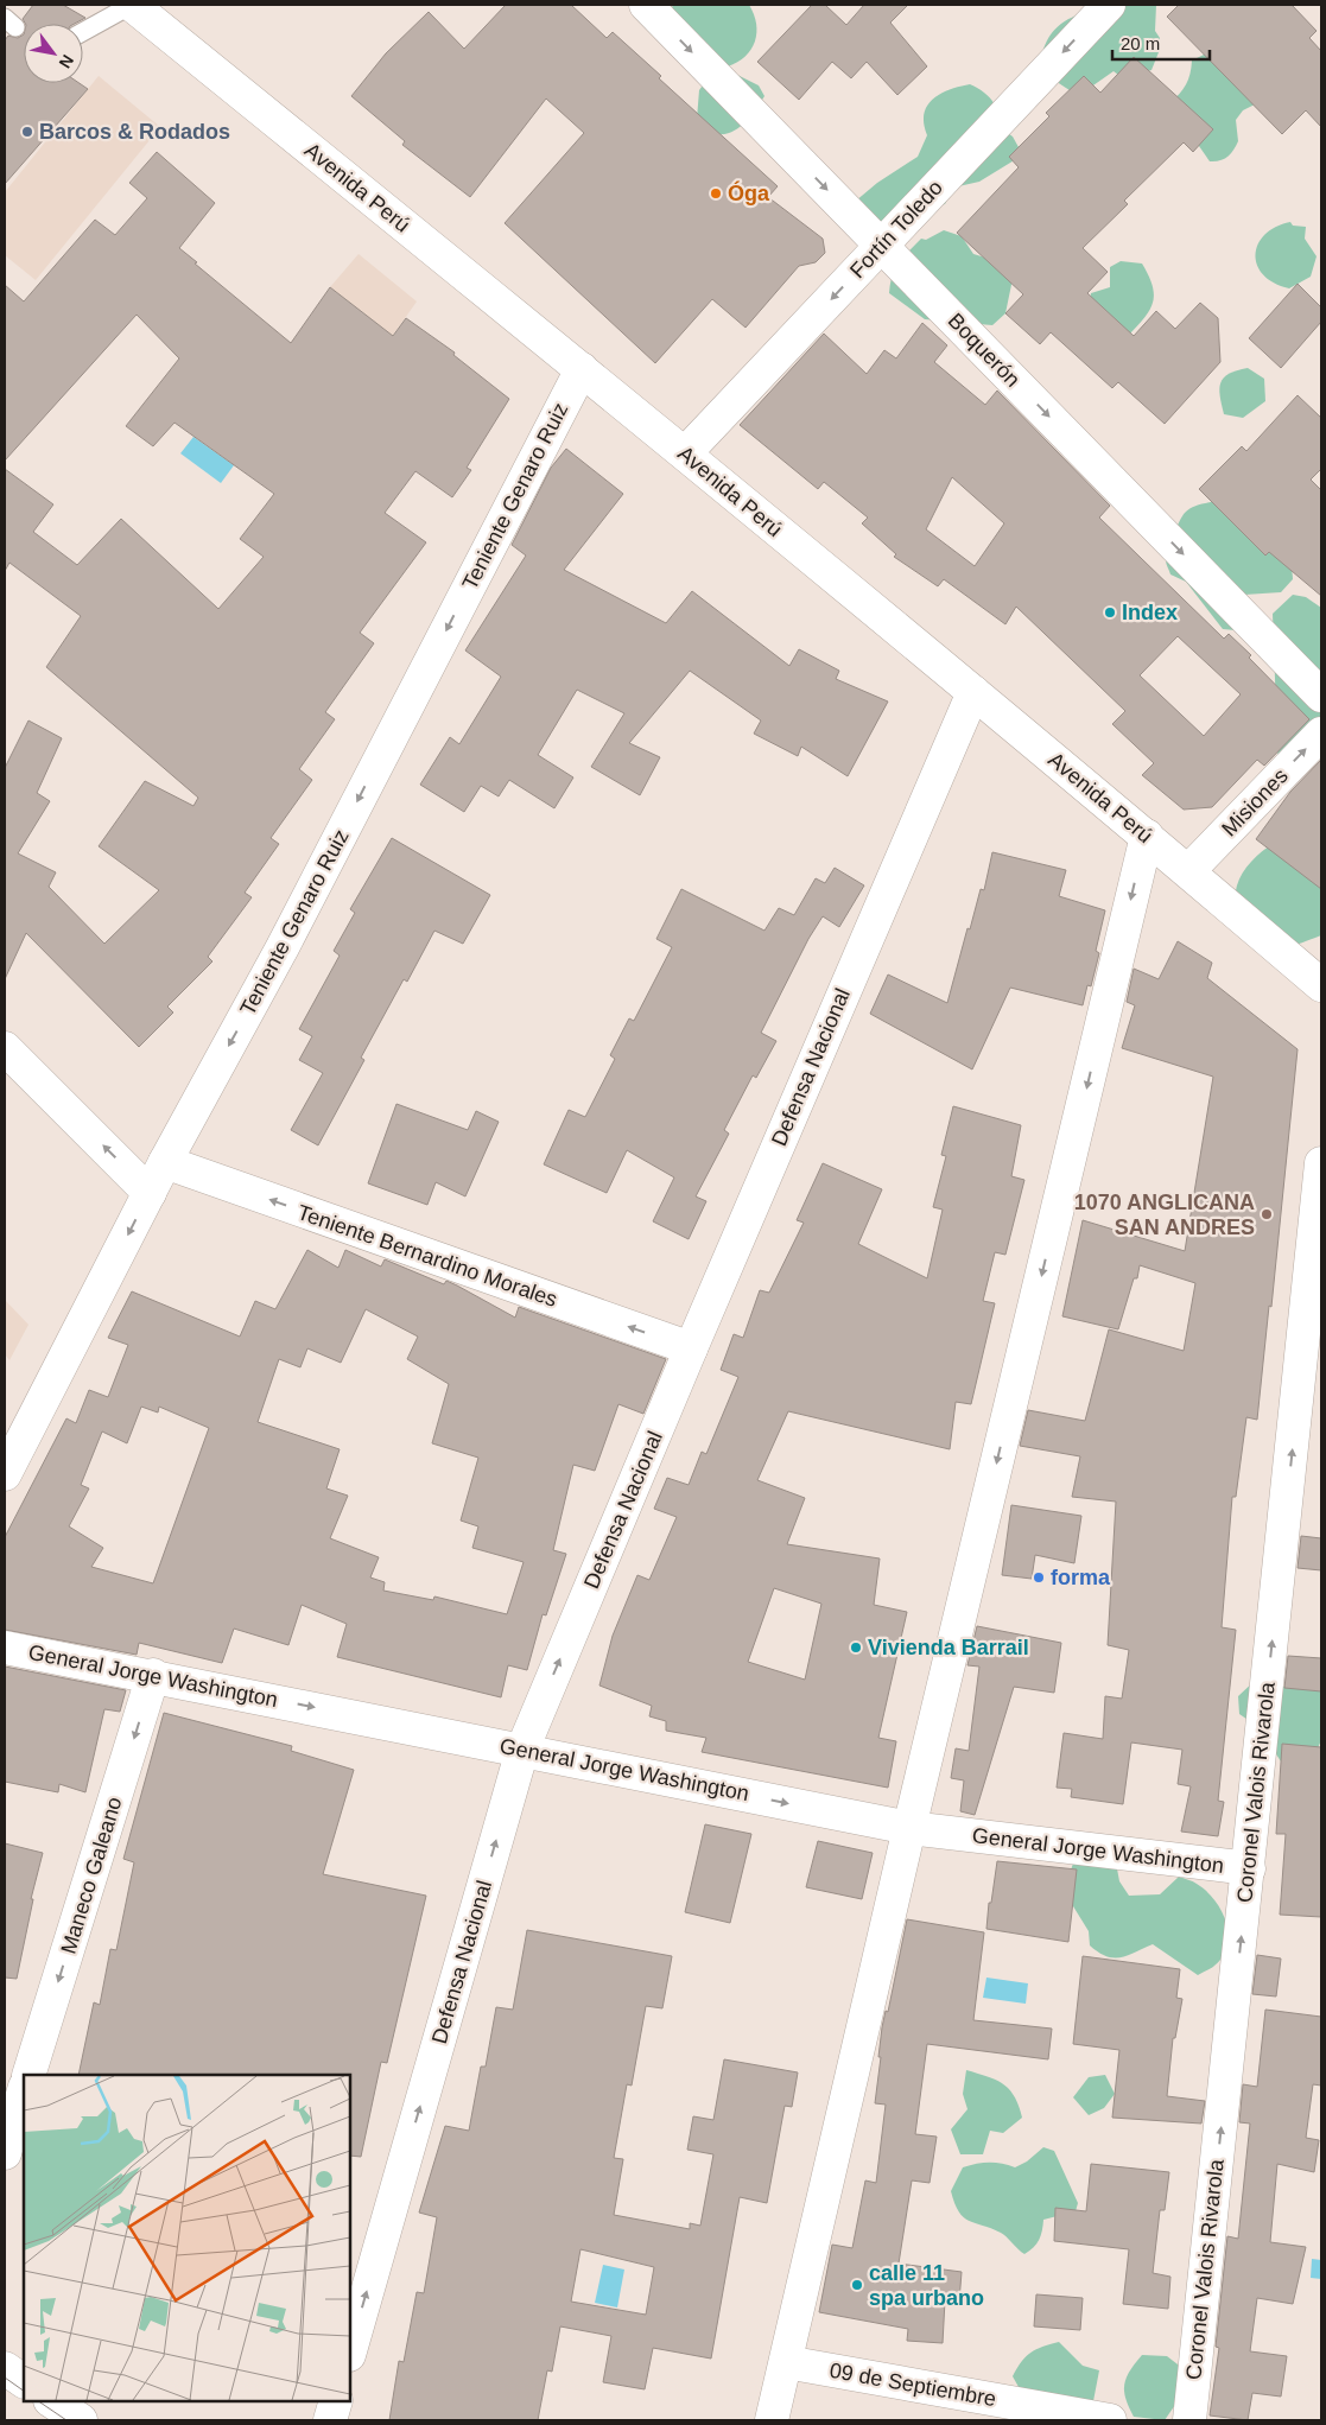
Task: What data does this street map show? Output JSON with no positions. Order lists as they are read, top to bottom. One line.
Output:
{"streets":{"street":["Avenida Perú","Fortín Toledo","Boquerón","Teniente Genaro Ruiz","Misiones","Defensa Nacional","Teniente Bernardino Morales","General Jorge Washington","Coronel Valois Rivarola","Maneco Galeano","09 de Septiembre"]},"crossings":[["Avenida Perú","Fortín Toledo"],["Avenida Perú","Teniente Genaro Ruiz"],["Avenida Perú","Misiones"],["Avenida Perú","Defensa Nacional"],["Fortín Toledo","Boquerón"],["Teniente Genaro Ruiz","Teniente Bernardino Morales"],["Defensa Nacional","Teniente Bernardino Morales"],["Defensa Nacional","General Jorge Washington"],["General Jorge Washington","Coronel Valois Rivarola"],["General Jorge Washington","Maneco Galeano"]],"one_way":["Fortín Toledo","Boquerón","Teniente Genaro Ruiz","Misiones","Defensa Nacional","Teniente Bernardino Morales","General Jorge Washington","Coronel Valois Rivarola","Maneco Galeano"],"places":["Barcos & Rodados","Óga","Index","1070 ANGLICANA SAN ANDRES","forma","Vivienda Barrail","calle 11 spa urbano"],"scale_bar":"20 m","north":"bottom right"}
